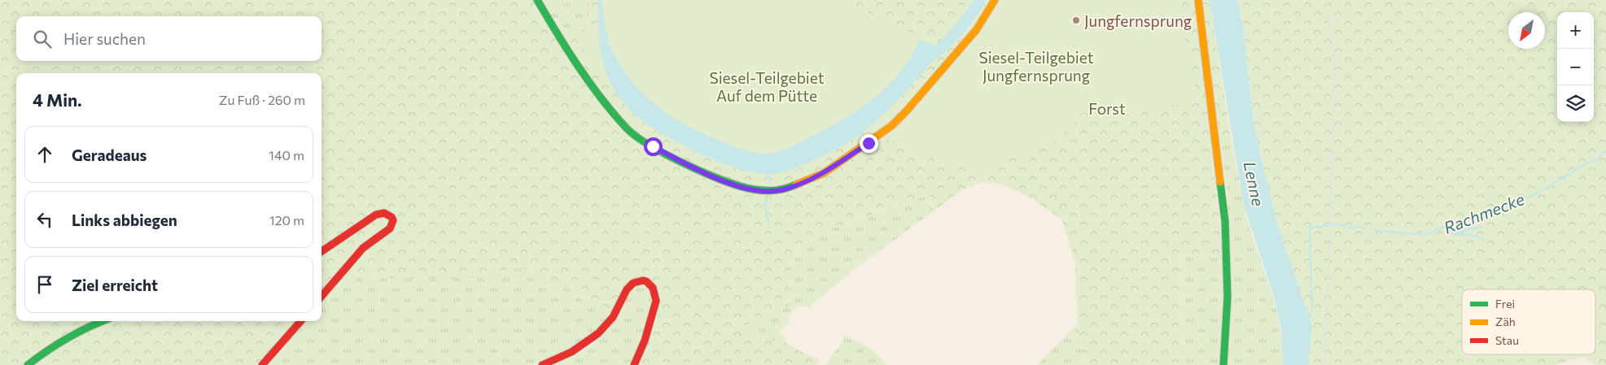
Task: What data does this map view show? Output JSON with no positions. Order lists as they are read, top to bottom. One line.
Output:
{"water":["Lenne","Rachmecke"],"parks":["Siesel-Teilgebiet Jungfernsprung","Siesel-Teilgebiet Auf dem Pütte","Forst"],"places":["Jungfernsprung"],"legend":["Frei","Zäh","Stau"],"north":"bottom left","page":{"map_buttons":["+","−"],"search":"Hier suchen","heading":["4 Min.","Zu Fuß · 260 m"],"list":[["Geradeaus","140 m"],["Links abbiegen","120 m"],"Ziel erreicht"]}}
